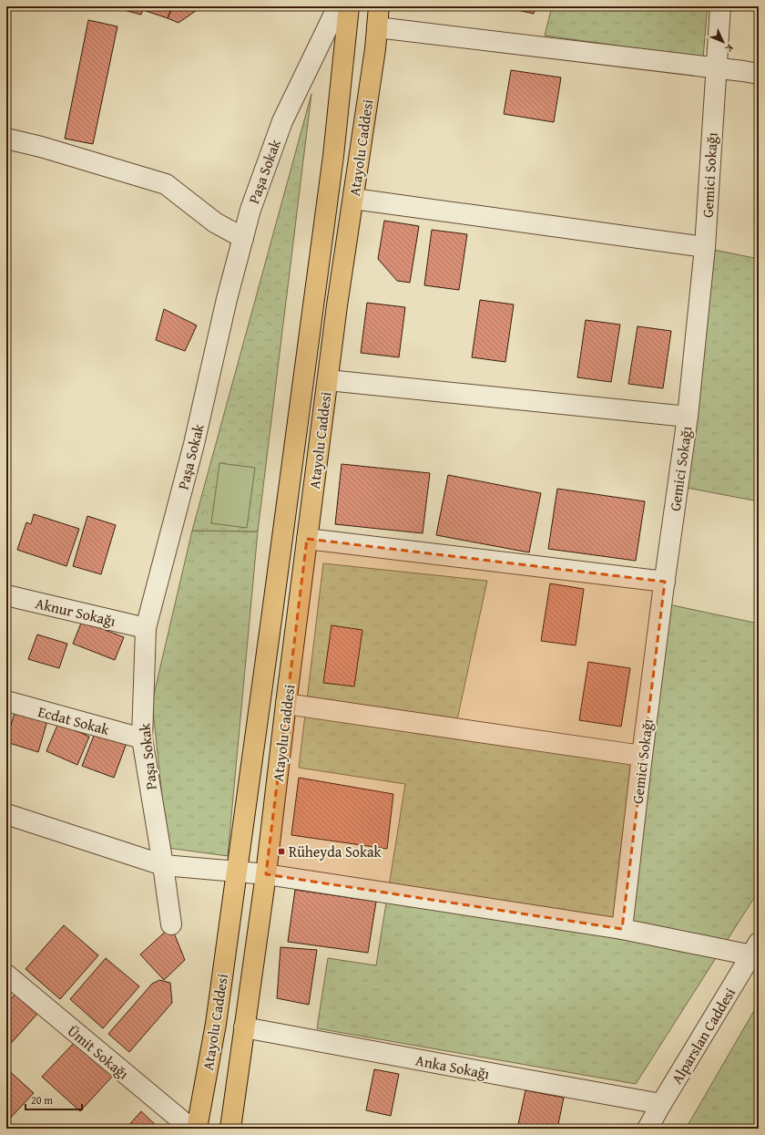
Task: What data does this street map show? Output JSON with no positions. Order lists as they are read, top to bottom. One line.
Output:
{"streets":{"main road":["Atayolu Caddesi"],"street":["Paşa Sokak","Gemici Sokağı","Aknur Sokağı","Ecdat Sokak","Alparslan Caddesi","Ümit Sokağı","Anka Sokağı"]},"crossings":[["Atayolu Caddesi","Anka Sokağı"],["Paşa Sokak","Aknur Sokağı"],["Paşa Sokak","Ecdat Sokak"],["Alparslan Caddesi","Anka Sokağı"]],"places":{"transit":["Rüheyda Sokak"]},"scale_bar":"20 m","north":"bottom right"}
